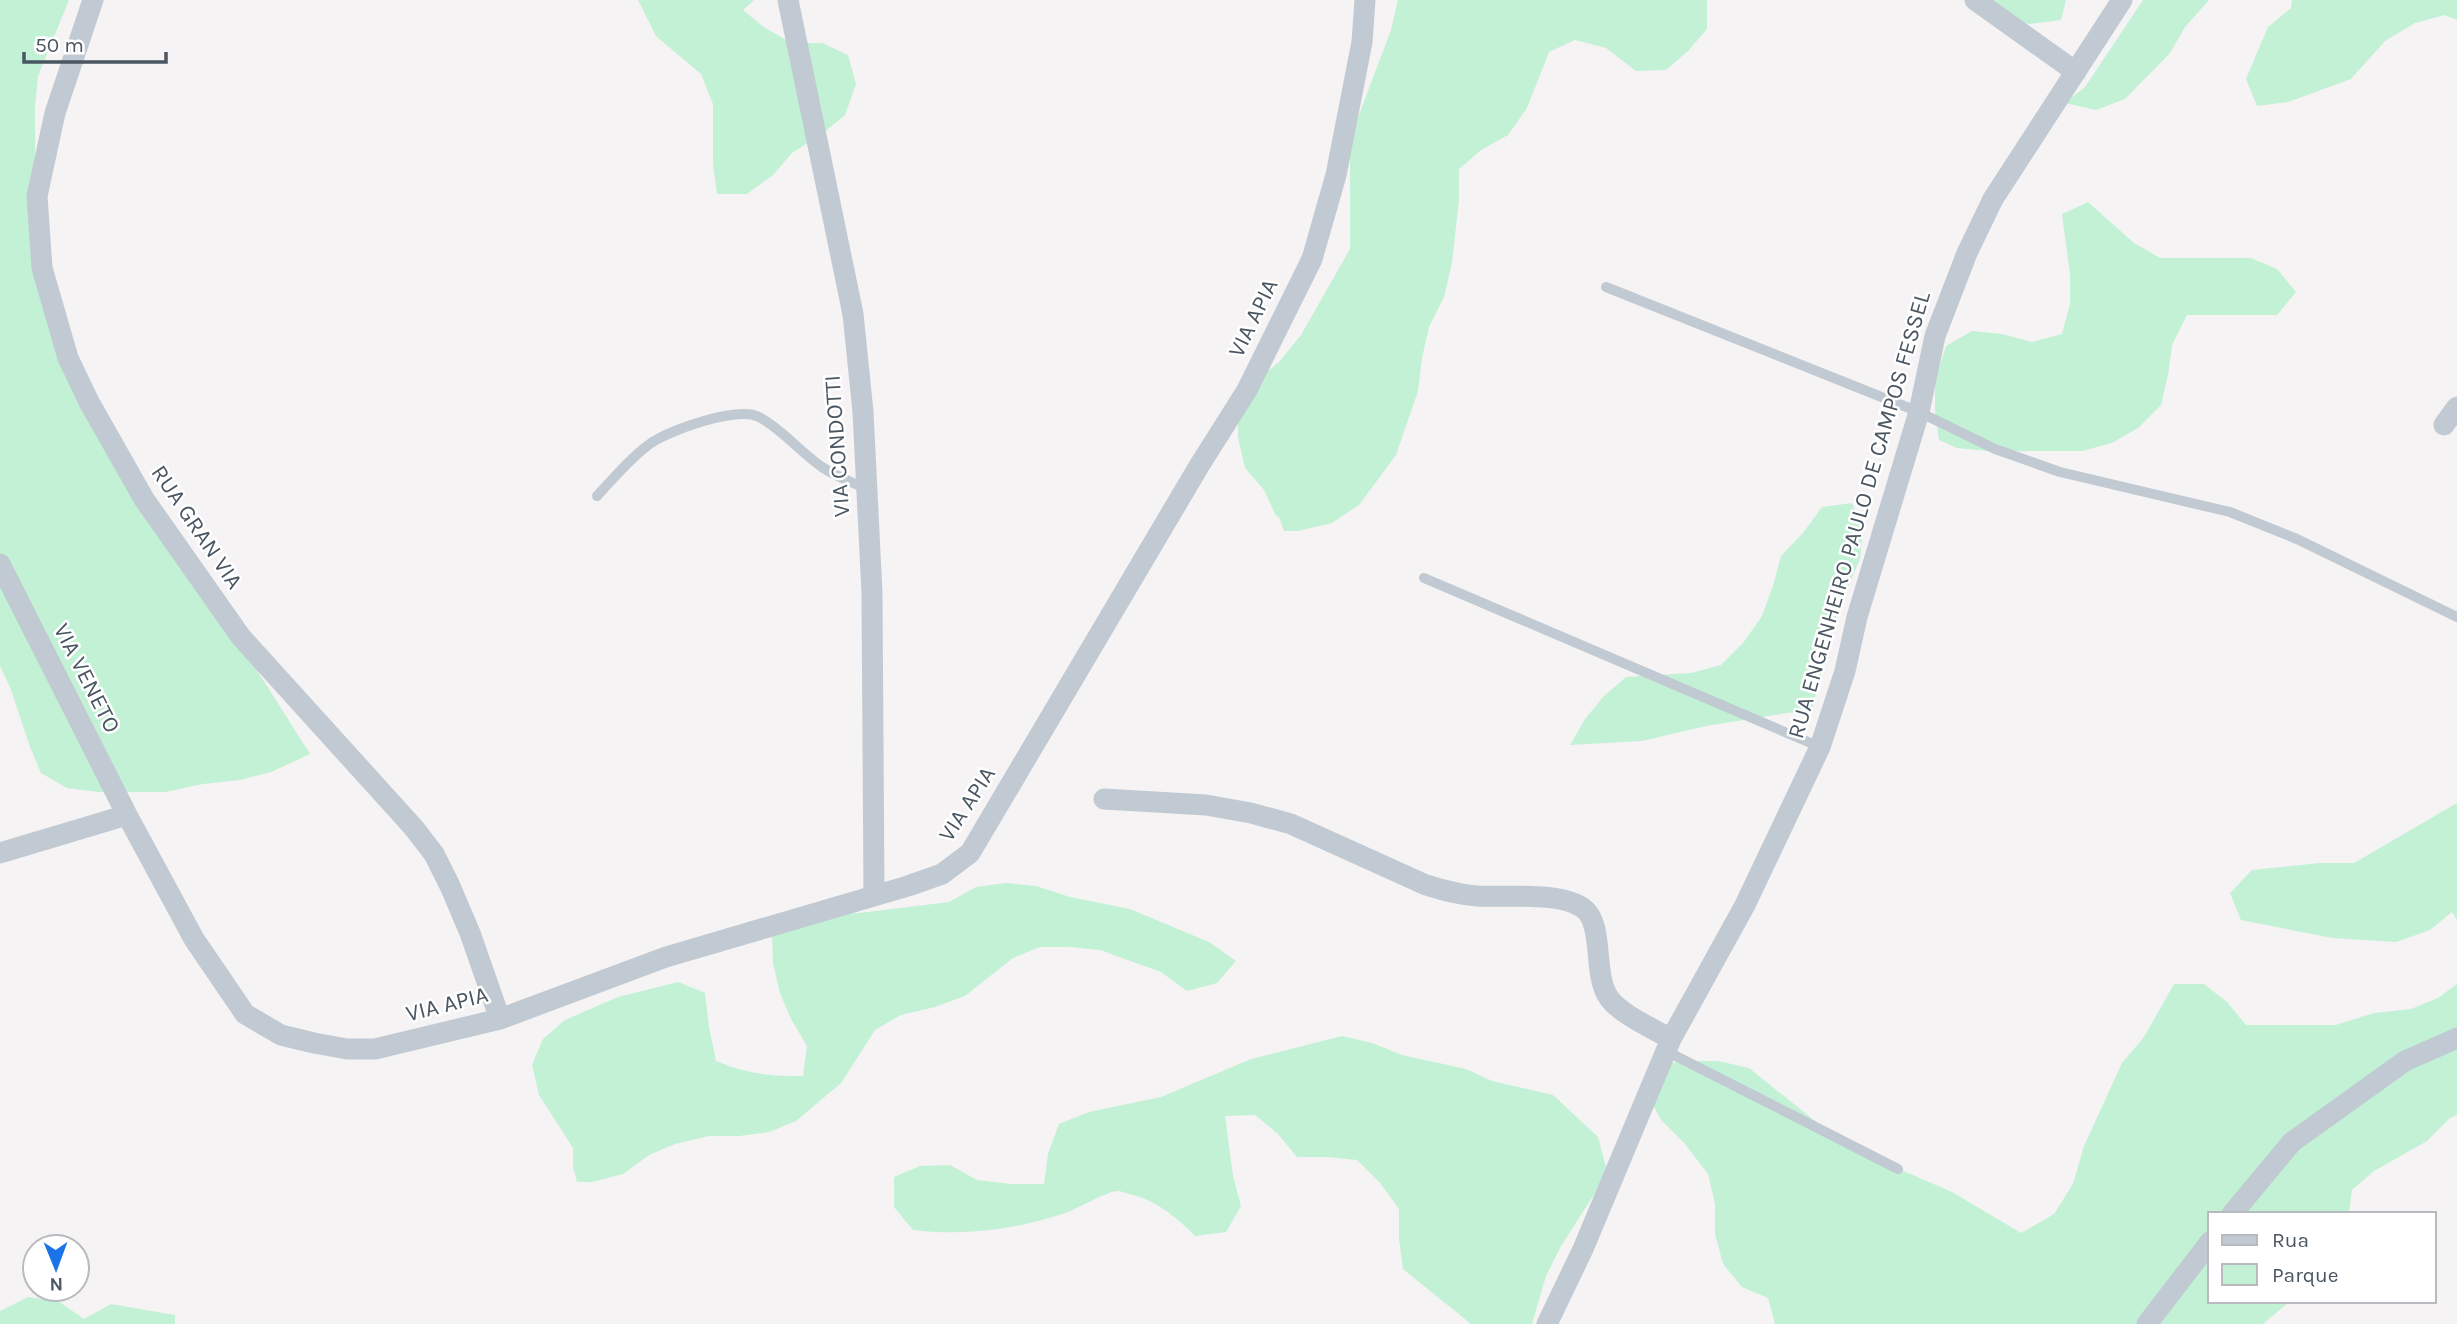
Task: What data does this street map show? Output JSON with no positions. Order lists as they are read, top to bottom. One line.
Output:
{"streets":{"street":["VIA APIA","VIA CONDOTTI","RUA ENGENHEIRO PAULO DE CAMPOS FESSEL","RUA GRAN VIA","VIA VENETO"]},"crossings":[["VIA APIA","VIA CONDOTTI"],["VIA APIA","RUA GRAN VIA"],["VIA APIA","VIA VENETO"]],"legend":["Rua","Parque"],"scale_bar":"50 m","north":"bottom"}
